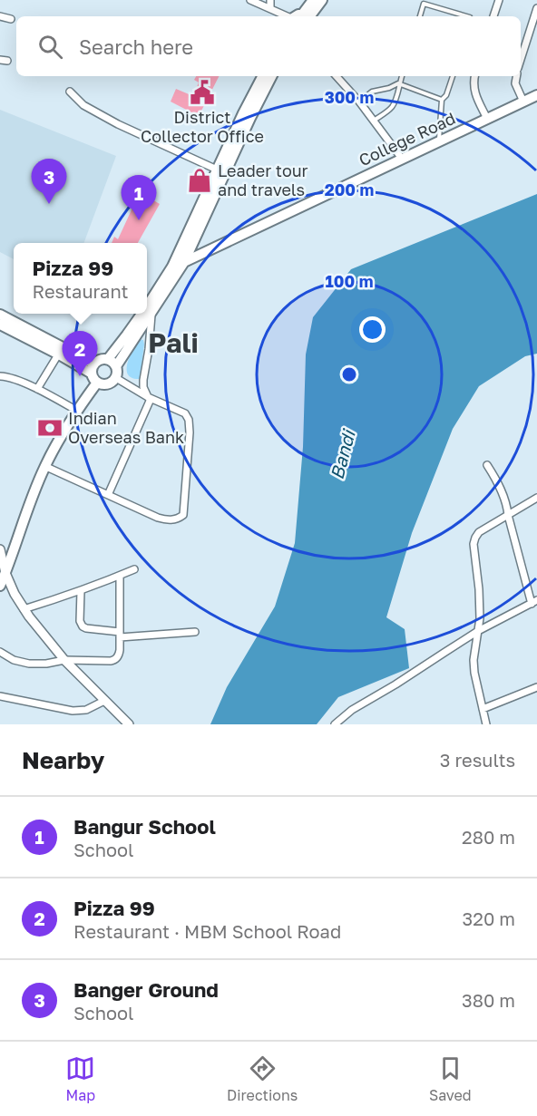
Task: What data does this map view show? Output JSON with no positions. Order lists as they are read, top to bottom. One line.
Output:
{"streets":{"main road":["College Road"]},"districts":["Pali"],"water":["Bandi"],"places":{"public building":["District Collector Office"],"shop":["Leader tour and travels"],"bank":["Indian Overseas Bank"]},"page":{"search":"Search here","pins":["3","1","2"],"popup":["Pizza 99","Restaurant"],"heading":["Nearby","3 results"],"list":[{"mark":"1","name":"Bangur School","note":"School","value":"280 m"},{"mark":"2","name":"Pizza 99","note":"Restaurant · MBM School Road","value":"320 m"},{"mark":"3","name":"Banger Ground","note":"School","value":"380 m"}],"nav":["Map","Directions","Saved"]},"rings":["300 m","200 m","100 m"]}
